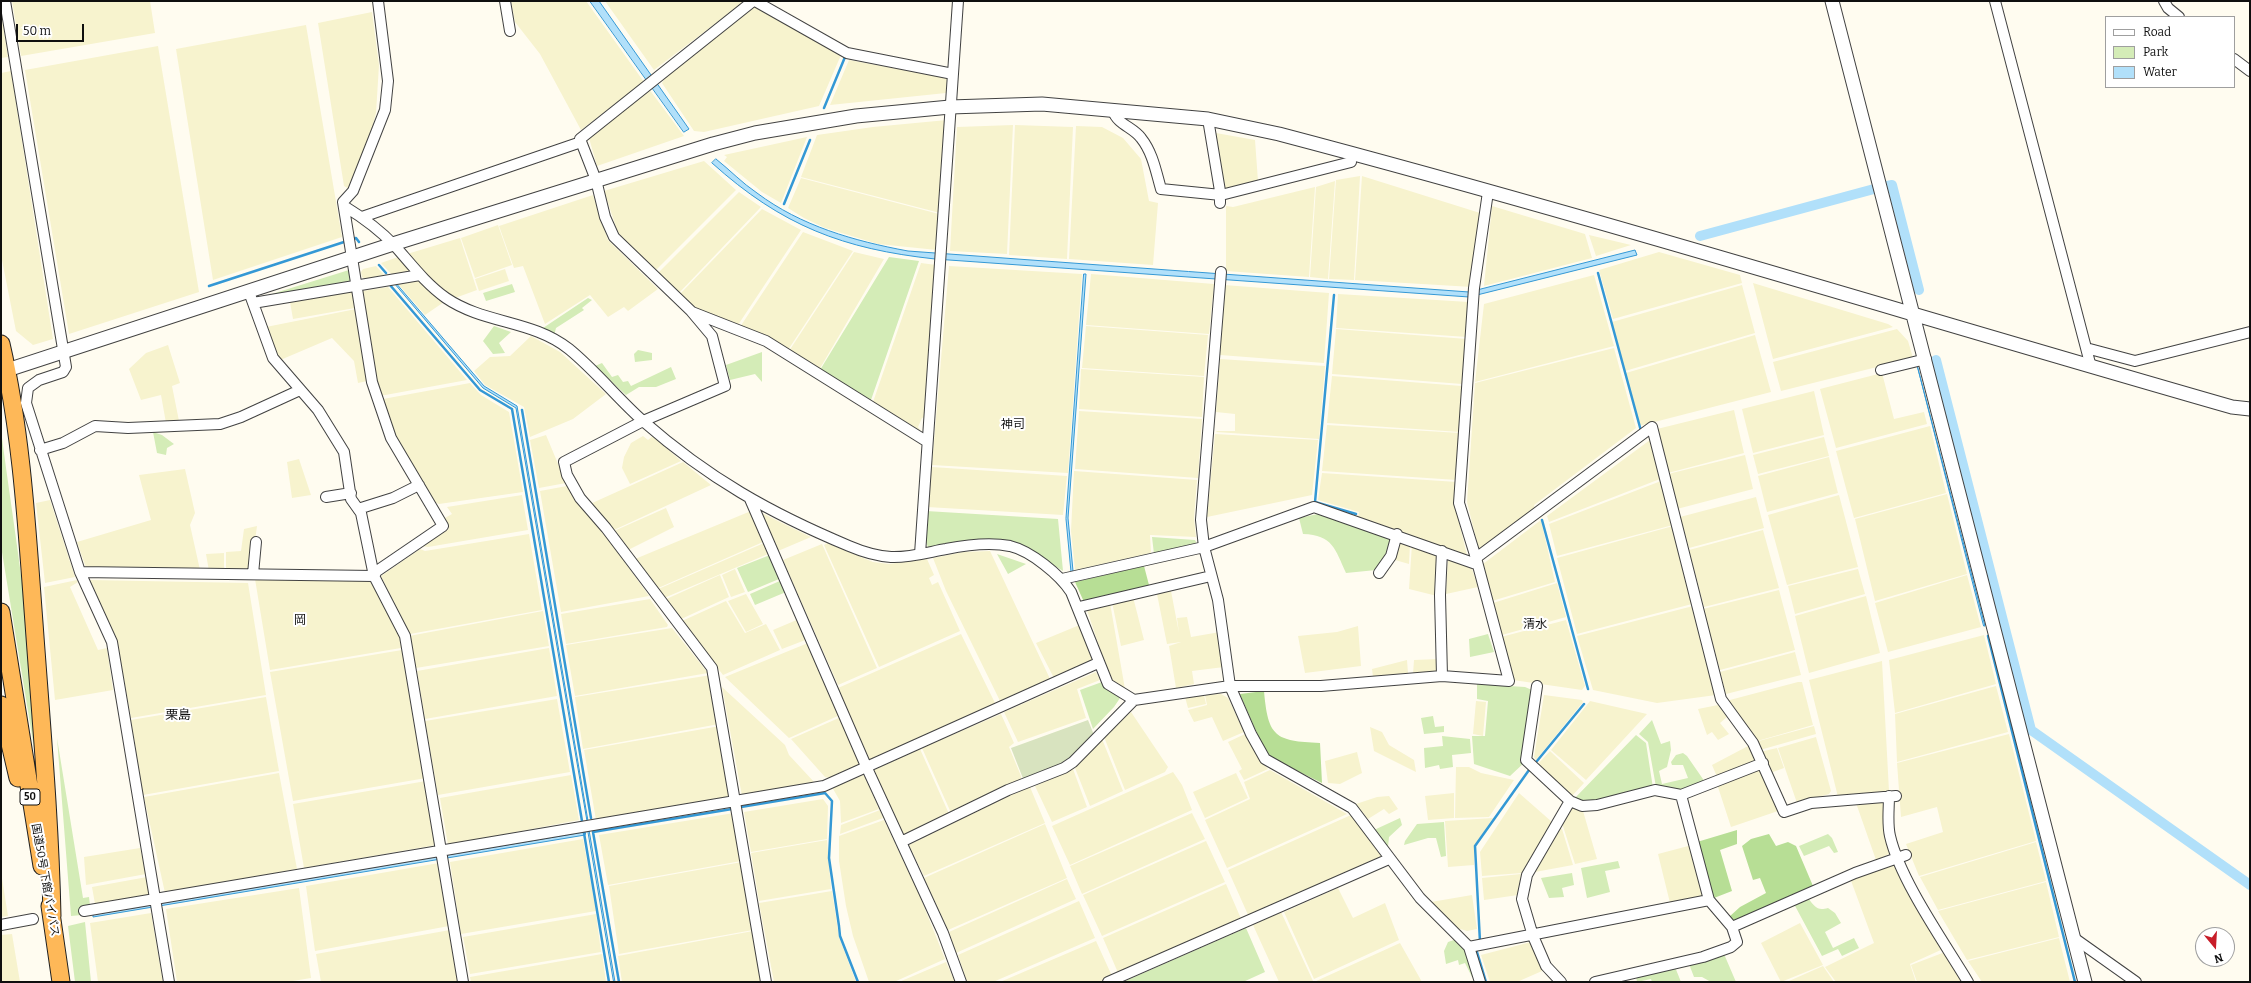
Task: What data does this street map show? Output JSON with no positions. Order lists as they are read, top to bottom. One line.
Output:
{"streets":{"highway":["50","国道50号 下館バイパス"]},"districts":["神司","岡","清水","栗島"],"legend":["Road","Park","Water"],"scale_bar":"50 m","north":"bottom"}
